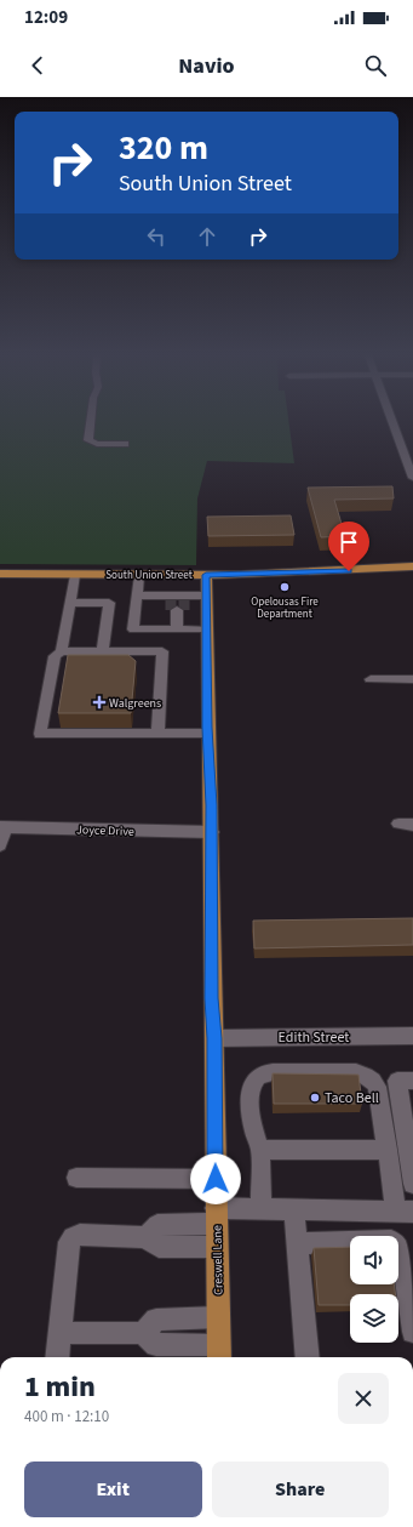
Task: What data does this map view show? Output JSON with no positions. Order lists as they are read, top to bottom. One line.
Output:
{"streets":{"main road":["South Union Street","Creswell Lane"],"street":["Joyce Drive","Edith Street"]},"crossings":[["South Union Street","Creswell Lane"],["Joyce Drive","Creswell Lane"],["Edith Street","Creswell Lane"]],"places":{"other":["Opelousas Fire Department","Taco Bell"],"health":["Walgreens"]},"page":{"status":"12:09","header":"Navio","turn":["320 m","South Union Street"],"heading":["1 min","400 m · 12:10"],"buttons":["Exit","Share"]}}
